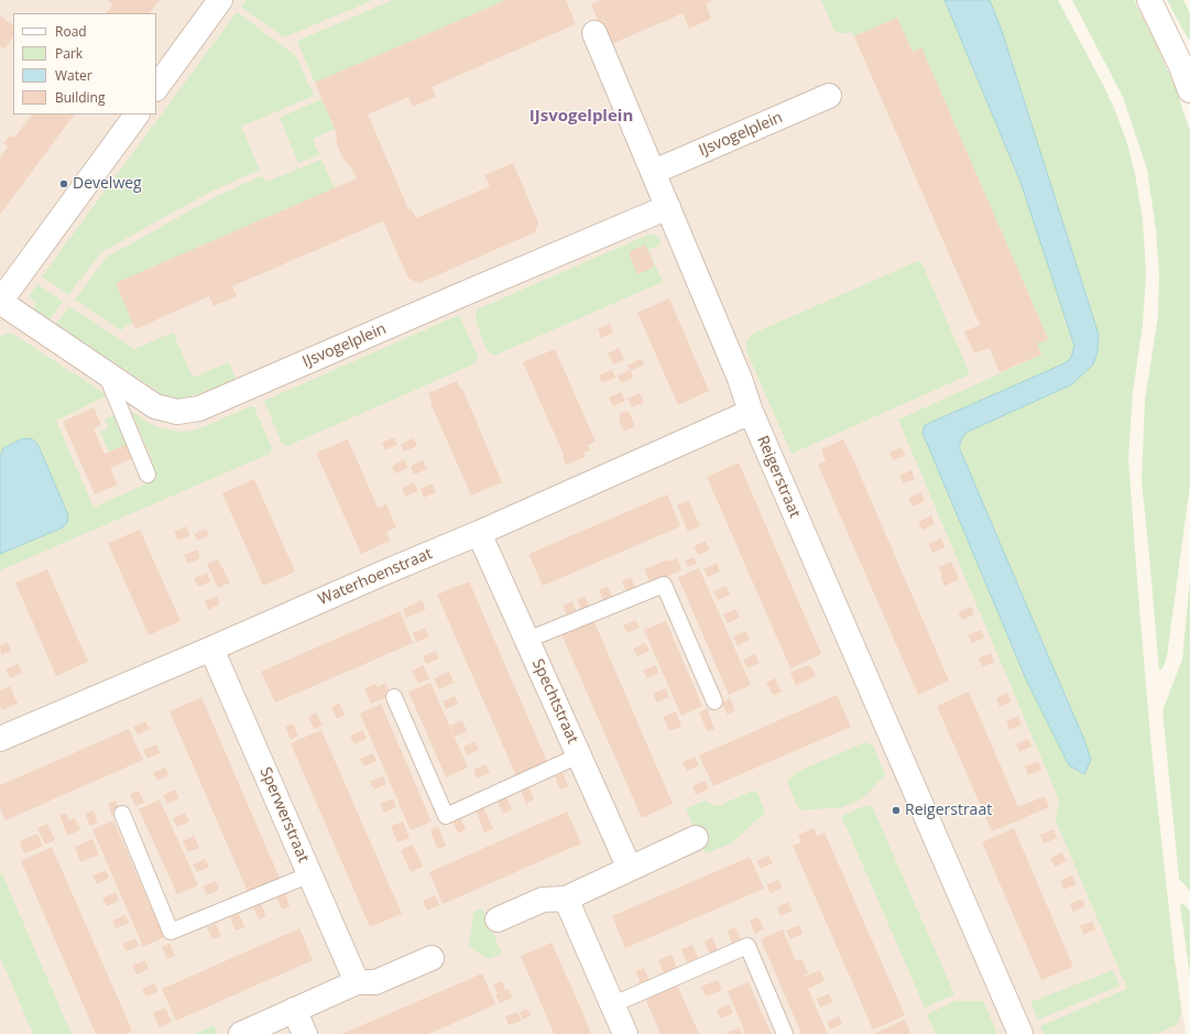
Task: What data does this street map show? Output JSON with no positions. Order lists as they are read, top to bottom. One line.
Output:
{"streets":{"street":["IJsvogelplein","Reigerstraat","Waterhoenstraat","Spechtstraat","Sperwerstraat"]},"crossings":[["IJsvogelplein","Reigerstraat"],["Reigerstraat","Waterhoenstraat"],["Waterhoenstraat","Spechtstraat"],["Waterhoenstraat","Sperwerstraat"]],"districts":["IJsvogelplein"],"places":["Develweg","Reigerstraat"],"legend":["Road","Park","Water","Building"]}
